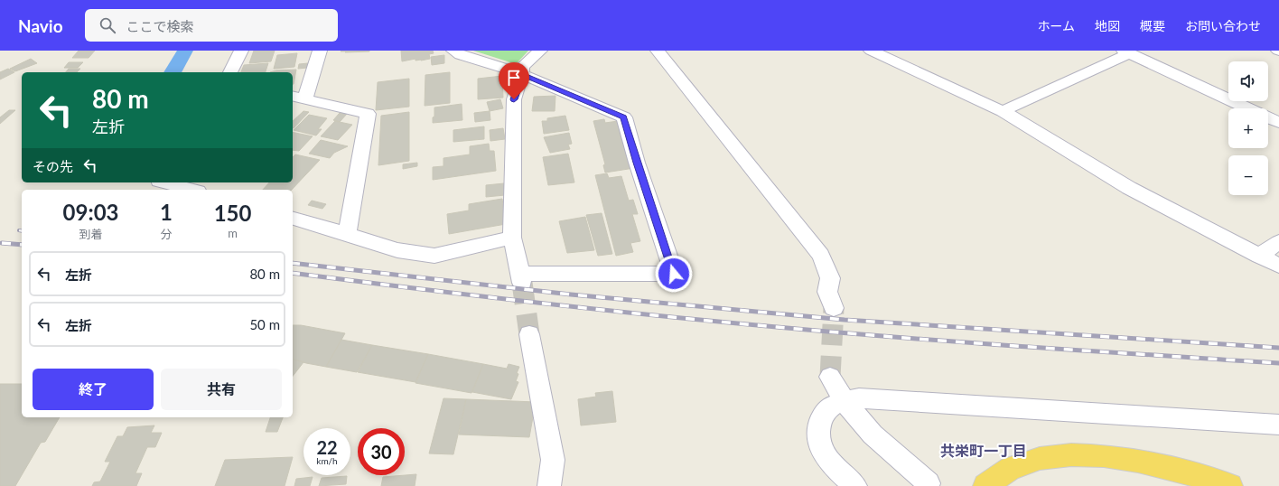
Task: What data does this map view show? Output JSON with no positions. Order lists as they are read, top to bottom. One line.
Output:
{"districts":["共栄町一丁目"],"page":{"header":"Navio","search":"ここで検索","nav":["ホーム","地図","概要","お問い合わせ"],"map_buttons":["+","−"],"turn":["80 m","左折"],"then":"その先","eta":["09:03","到着","1","分","150","m"],"list":[{"name":"左折","value":"80 m"},{"name":"左折","value":"50 m"}],"buttons":["終了","共有"],"speed":"22 km/h","limit":"30"}}
